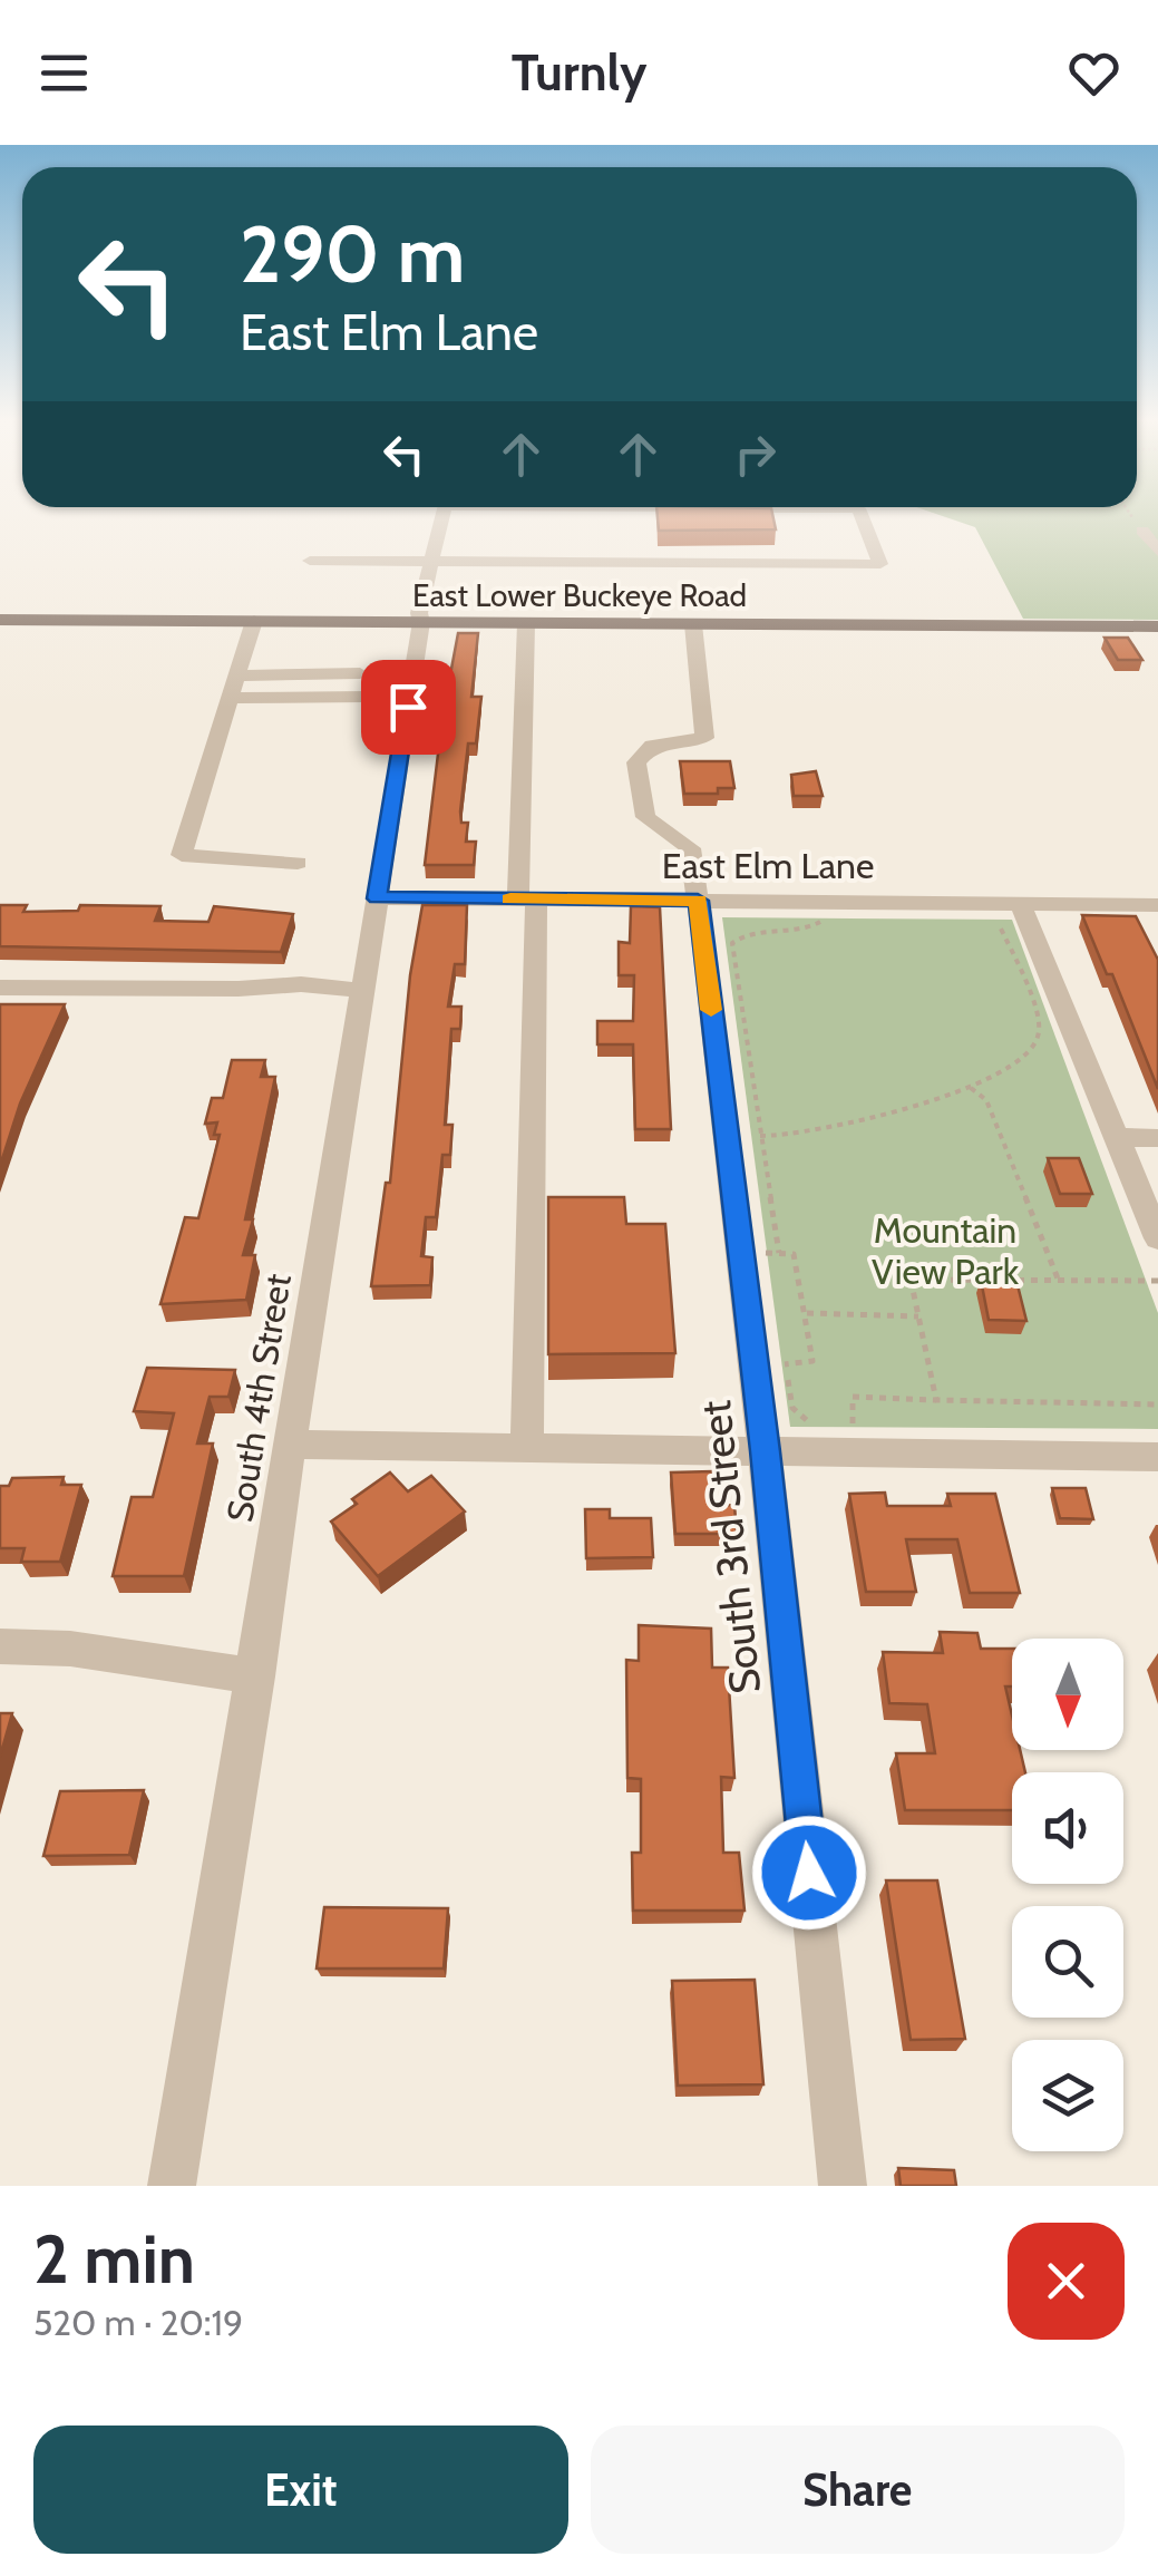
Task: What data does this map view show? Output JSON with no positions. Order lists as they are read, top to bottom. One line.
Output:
{"streets":{"main road":["East Lower Buckeye Road"],"street":["East Elm Lane","South 4th Street","South 3rd Street"]},"crossings":[["East Lower Buckeye Road","South 4th Street"],["East Lower Buckeye Road","South 3rd Street"],["East Elm Lane","South 4th Street"],["East Elm Lane","South 3rd Street"]],"parks":["Mountain View Park"],"north":"bottom","page":{"header":"Turnly","turn":["290 m","East Elm Lane"],"heading":["2 min","520 m · 20:19"],"buttons":["Exit","Share"]}}
